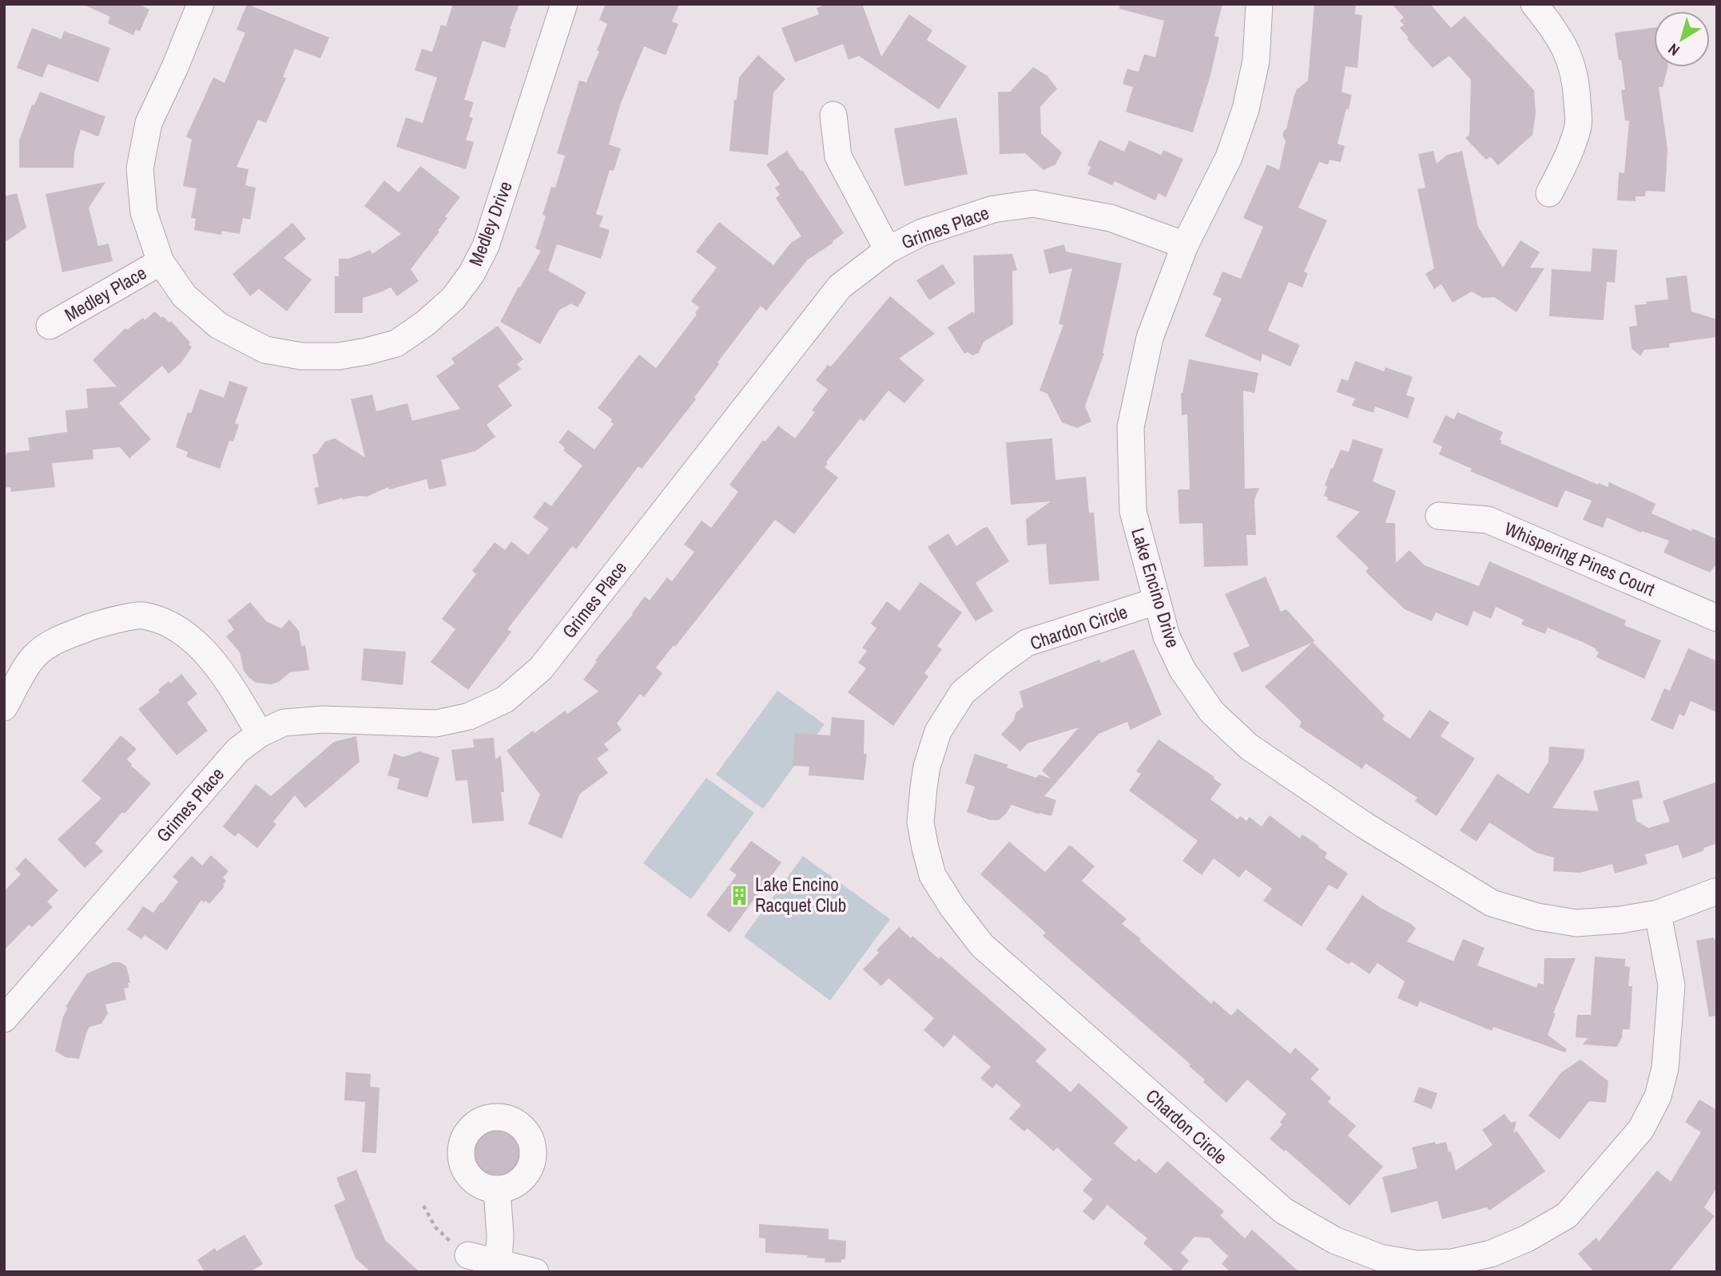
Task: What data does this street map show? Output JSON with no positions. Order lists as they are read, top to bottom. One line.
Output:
{"streets":{"street":["Medley Drive","Grimes Place","Medley Place","Whispering Pines Court","Lake Encino Drive","Chardon Circle"]},"crossings":[["Medley Drive","Medley Place"],["Grimes Place","Lake Encino Drive"],["Lake Encino Drive","Chardon Circle"]],"places":{"building":["Lake Encino Racquet Club"]},"north":"bottom left"}
